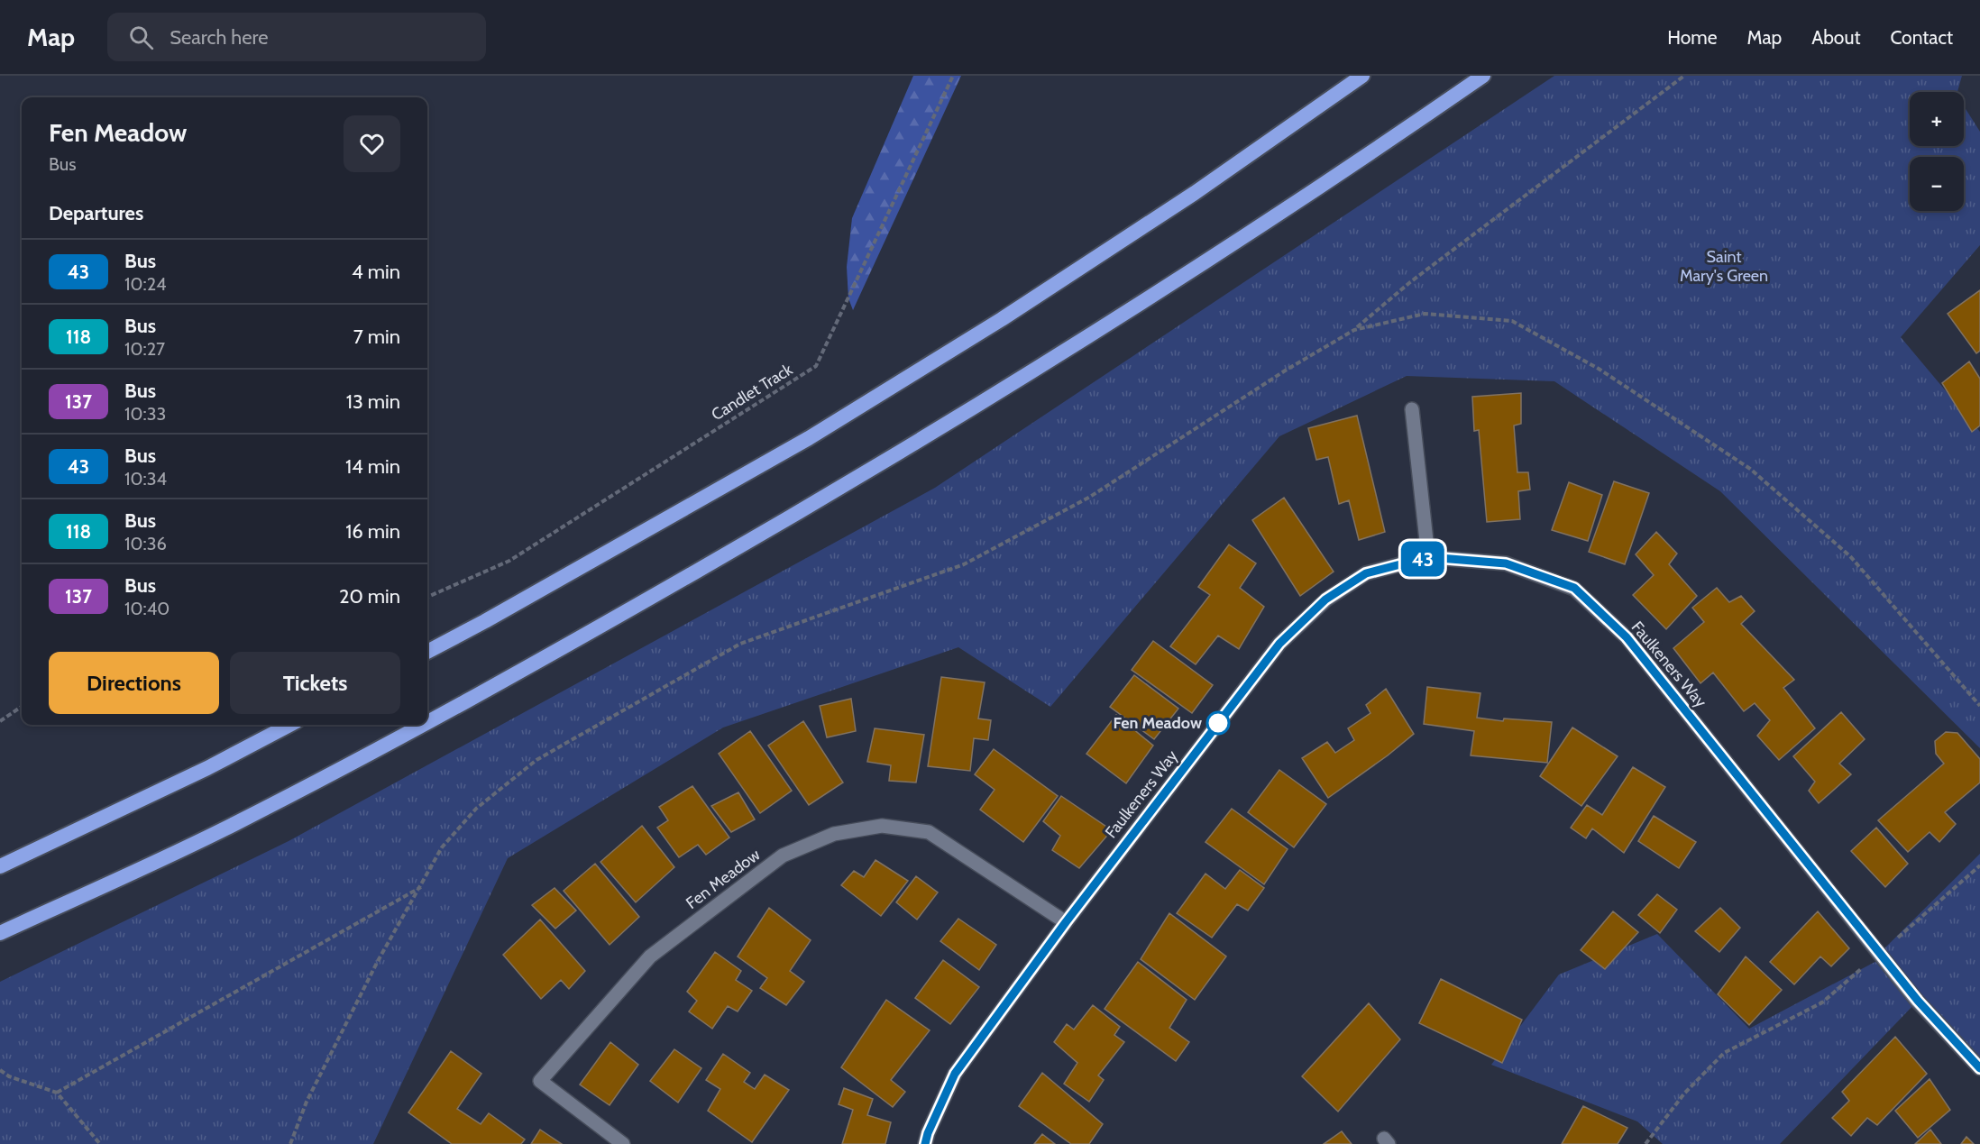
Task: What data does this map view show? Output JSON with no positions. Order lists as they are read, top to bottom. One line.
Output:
{"streets":{"street":["Faulkeners Way","Fen Meadow"],"path":["Candlet Track"]},"crossings":[["Faulkeners Way","Fen Meadow"]],"parks":["Saint Mary's Green"],"places":["Fen Meadow"],"lines":["bus line 43"],"page":{"header":"Map","search":"Search here","nav":["Home","Map","About","Contact"],"on_map":"43","map_buttons":["+","−"],"heading":[["Fen Meadow","Bus"],"Departures"],"list":[{"mark":"43","name":"Bus","note":"10:24","value":"4 min"},{"mark":"118","name":"Bus","note":"10:27","value":"7 min"},{"mark":"137","name":"Bus","note":"10:33","value":"13 min"},{"mark":"43","name":"Bus","note":"10:34","value":"14 min"},{"mark":"118","name":"Bus","note":"10:36","value":"16 min"},{"mark":"137","name":"Bus","note":"10:40","value":"20 min"}],"buttons":["Directions","Tickets"]}}
